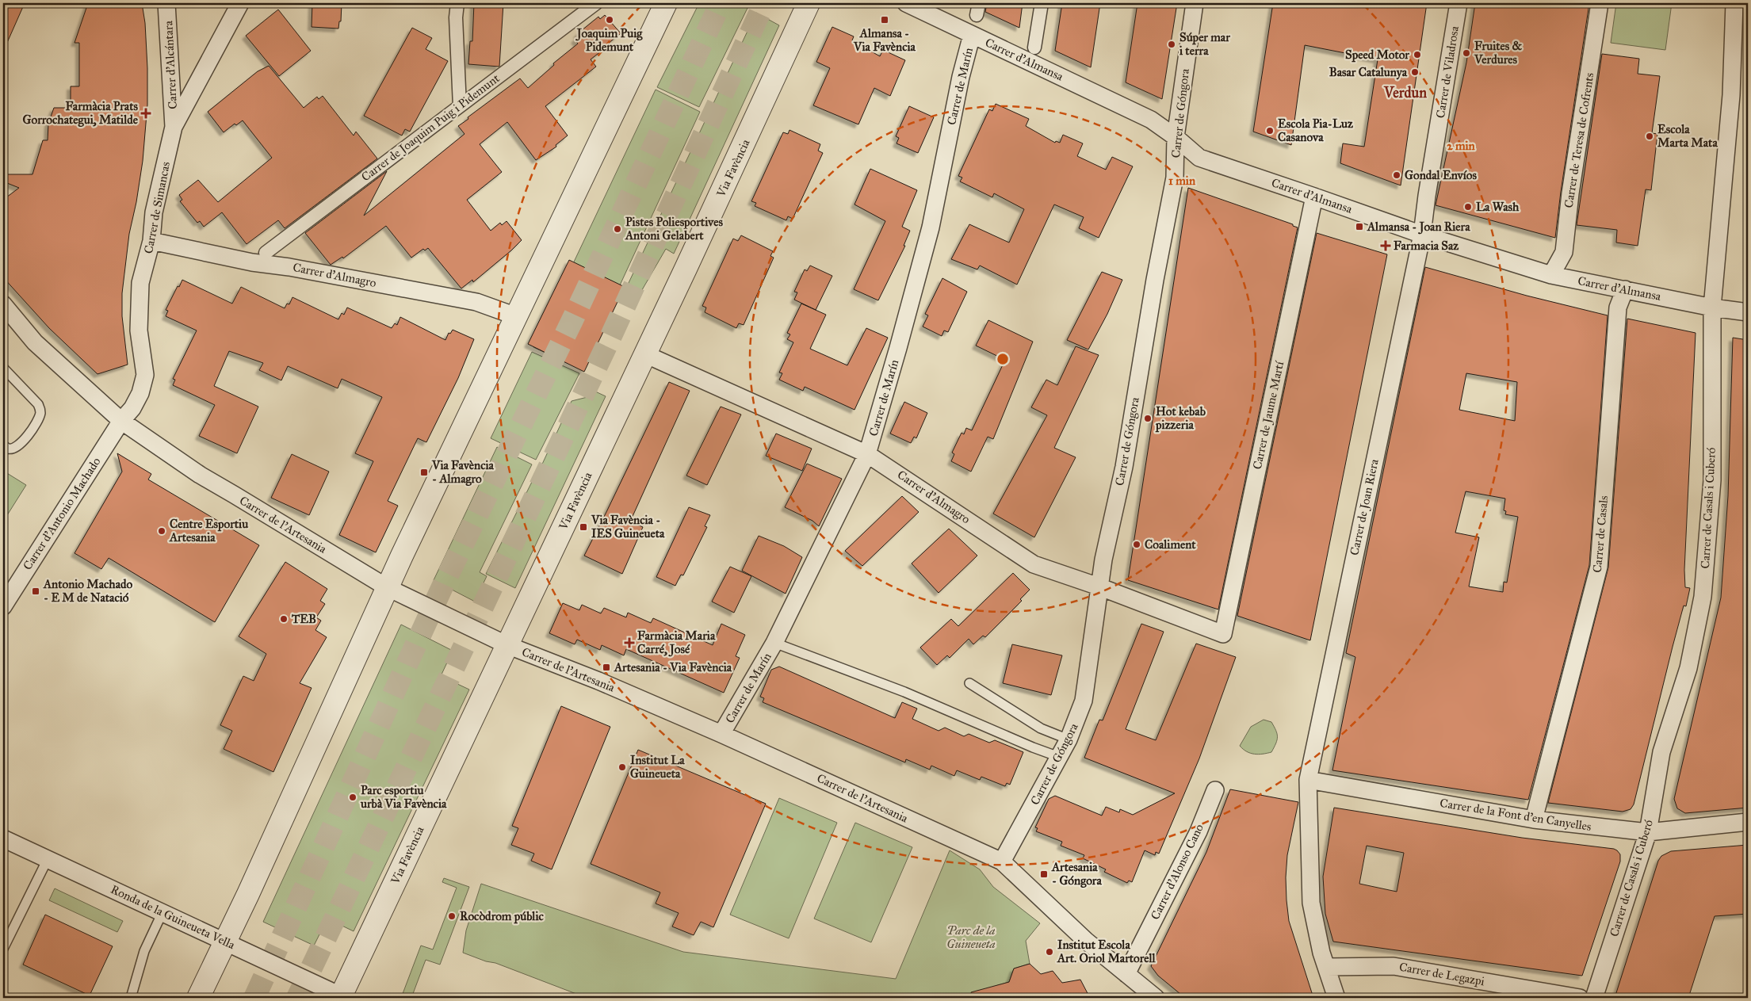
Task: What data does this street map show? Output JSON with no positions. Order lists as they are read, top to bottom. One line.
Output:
{"streets":{"street":["Carrer d'Almansa","Carrer d'Alcántara","Carrer de Viladrosa","Carrer de Marín","Carrer de Góngora","Carrer de Joaquim Puig i Pidemunt","Carrer de Teresa de Cofrents","Via Favència","Carrer de Simancas","Carrer d'Almagro","Carrer de Jaume Martí","Carrer de Joan Riera","Carrer de Casals i Cuberó","Carrer d'Antonio Machado","Carrer de l'Artesania","Carrer de Casals","Carrer de la Font d'en Canyelles","Carrer d'Alonso Cano","Ronda de la Guineueta Vella","Carrer de Legazpi"]},"crossings":[["Carrer d'Almansa","Carrer de Viladrosa"],["Carrer d'Almansa","Carrer de Marín"],["Carrer d'Almansa","Carrer de Góngora"],["Carrer d'Almansa","Carrer de Teresa de Cofrents"],["Carrer d'Almansa","Carrer de Jaume Martí"],["Carrer d'Almansa","Carrer de Joan Riera"],["Carrer d'Almansa","Carrer de Casals i Cuberó"],["Carrer d'Almansa","Carrer de Casals"],["Carrer d'Alcántara","Carrer de Simancas"],["Carrer de Viladrosa","Carrer de Joan Riera"],["Carrer de Marín","Carrer d'Almagro"],["Carrer de Marín","Carrer de l'Artesania"],["Carrer de Góngora","Carrer d'Almagro"],["Carrer de Góngora","Carrer de l'Artesania"],["Via Favència","Carrer d'Almagro"],["Via Favència","Carrer de l'Artesania"],["Via Favència","Ronda de la Guineueta Vella"],["Carrer de Simancas","Carrer d'Almagro"],["Carrer de Simancas","Carrer d'Antonio Machado"],["Carrer de Simancas","Carrer de l'Artesania"],["Carrer d'Almagro","Carrer de Jaume Martí"],["Carrer de Joan Riera","Carrer de la Font d'en Canyelles"],["Carrer de Joan Riera","Carrer de Legazpi"],["Carrer de Casals i Cuberó","Carrer de la Font d'en Canyelles"],["Carrer d'Antonio Machado","Carrer de l'Artesania"],["Carrer de l'Artesania","Carrer d'Alonso Cano"],["Carrer de Casals","Carrer de la Font d'en Canyelles"]],"districts":["Verdun"],"parks":["Parc de la Guineueta"],"places":{"other":["Joaquim Puig Pidemunt","Súper mar i terra","Fruites & Verdures","Speed Motor","Basar Catalunya","Escola Pia-Luz Casanova","Escola Marta Mata","Gondal Envíos","La Wash","Pistes Poliesportives Antoni Gelabert","Hot kebab pizzeria","Centre Esportiu Artesania","Coaliment","TEB","Institut La Guineueta","Parc esportiu urbà Via Favència","Rocòdrom públic","Institut Escola Art. Oriol Martorell"],"transit":["Almansa - Via Favència","Almansa - Joan Riera","Via Favència - Almagro","Via Favència - IES Guineueta","Antonio Machado - E M de Natació","Artesania - Via Favència","Artesania - Góngora"],"health":["Farmàcia Prats Gorrochategui, Matilde","Farmacia Saz","Farmàcia Maria Carré, José"]},"rings":["2 min","1 min"]}
